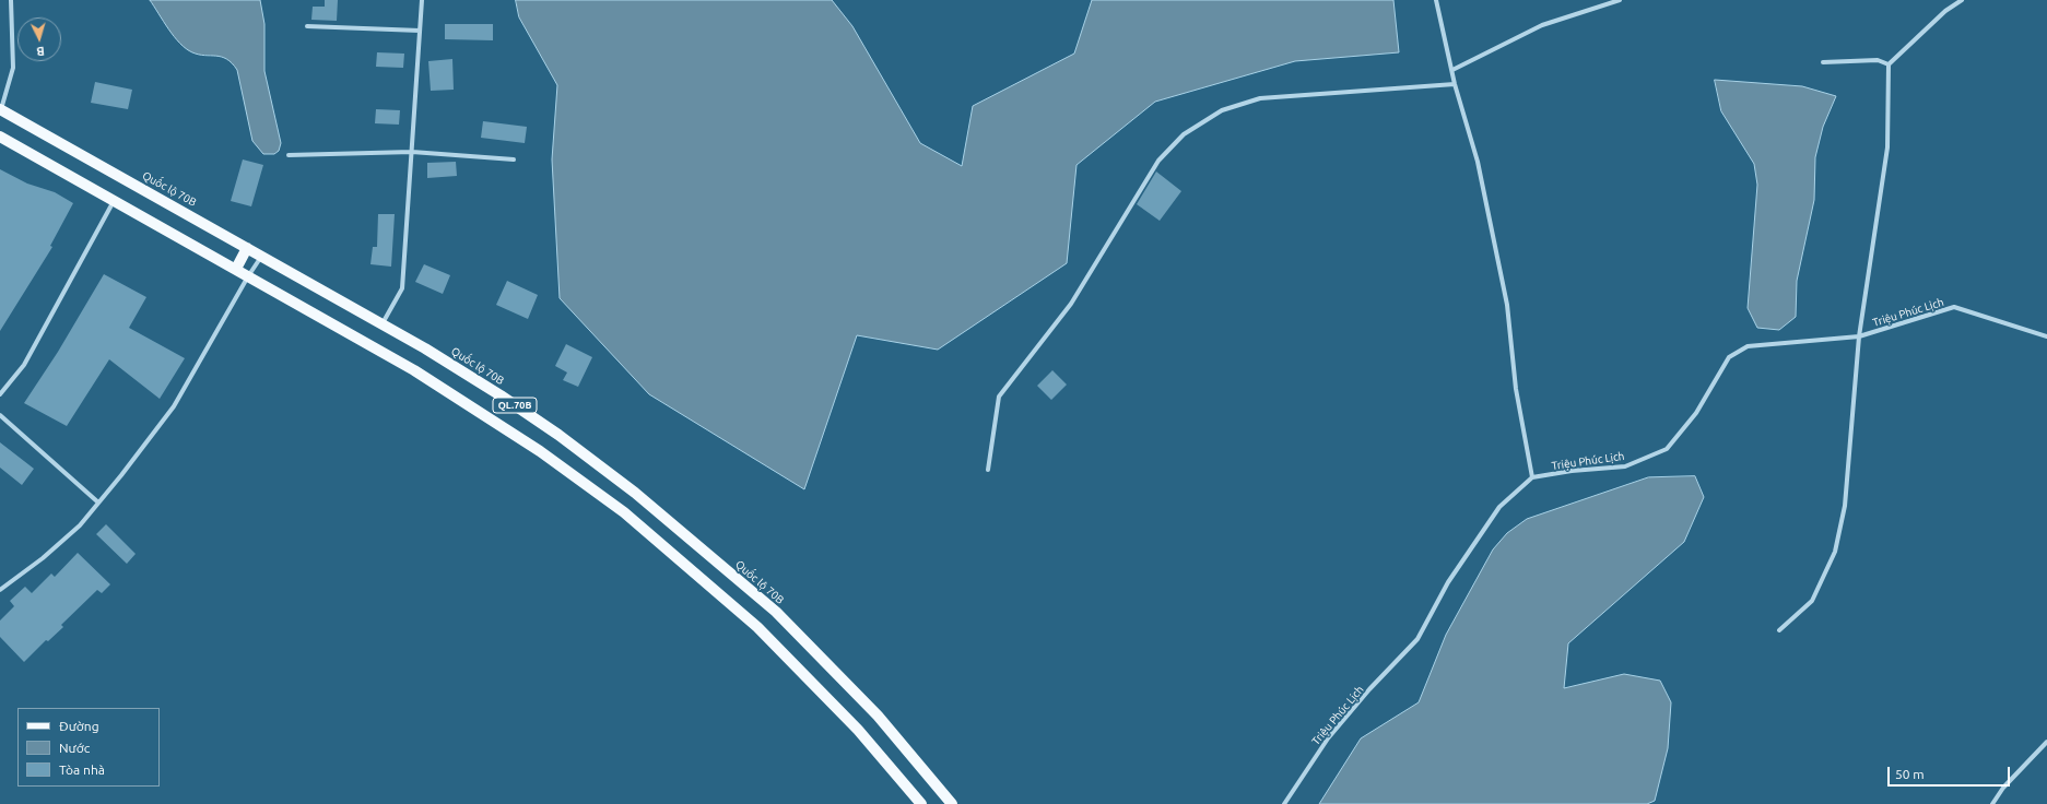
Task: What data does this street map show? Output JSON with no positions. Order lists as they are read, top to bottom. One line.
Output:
{"streets":{"main road":["Quốc lộ 70B","QL.70B"],"street":["Triệu Phúc Lịch"]},"legend":["Đường","Nước","Tòa nhà"],"scale_bar":"50 m","north":"bottom"}
